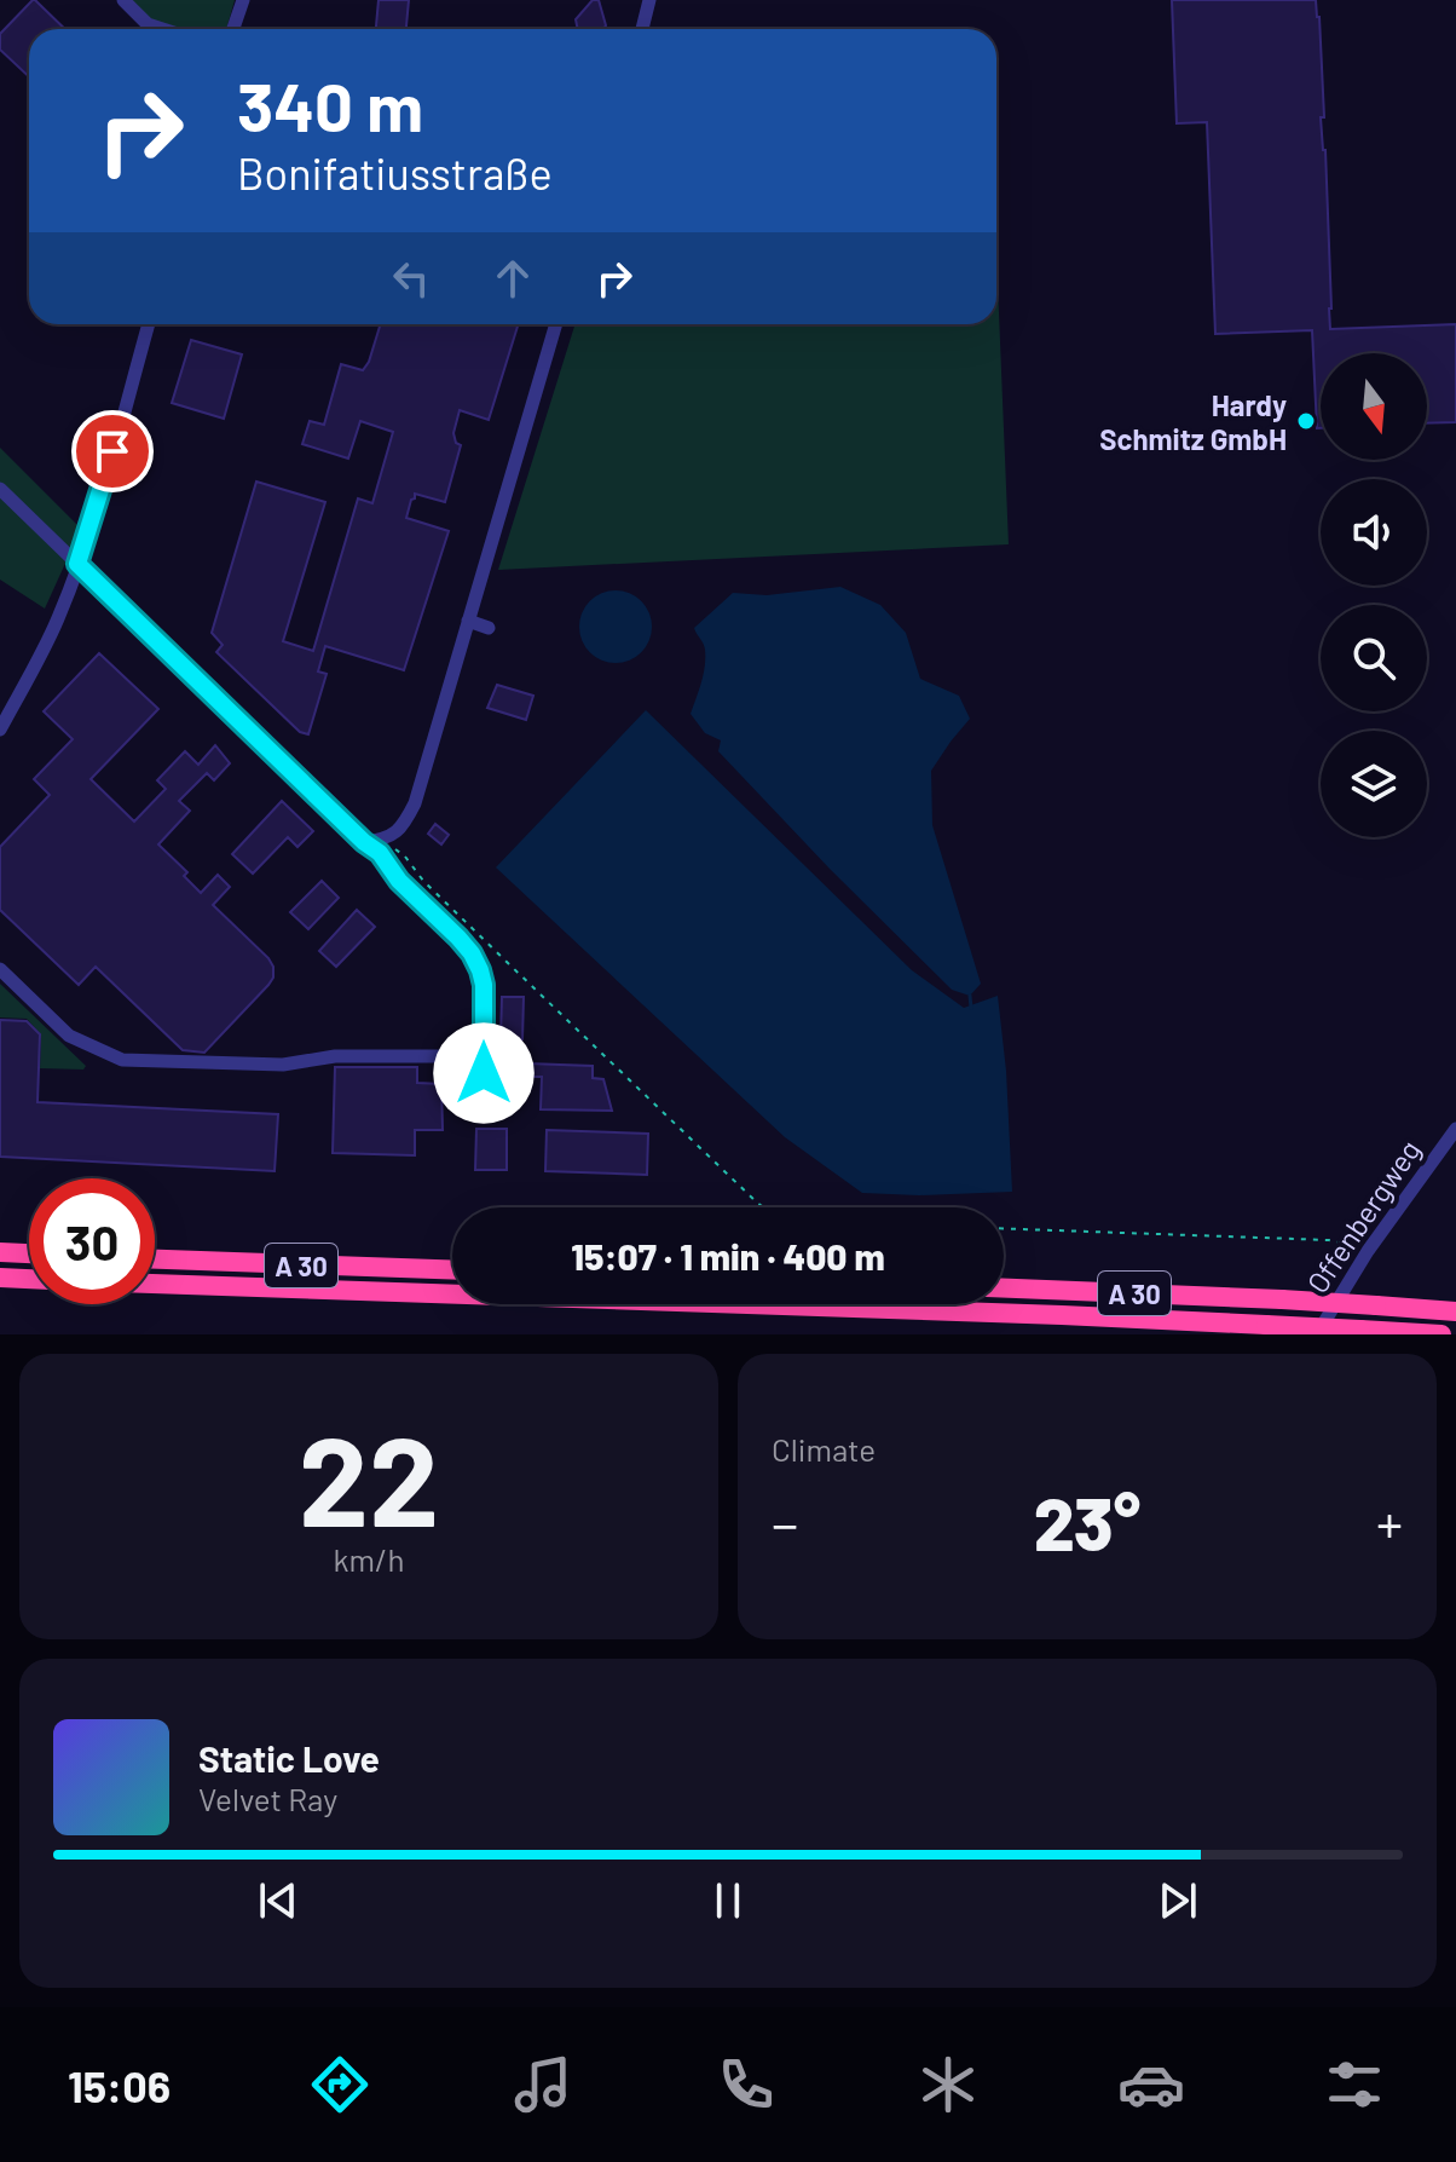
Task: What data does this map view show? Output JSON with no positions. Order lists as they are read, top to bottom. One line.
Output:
{"streets":{"highway":["A 30"],"street":["Offenbergweg"]},"places":["Hardy Schmitz GmbH"],"north":"bottom","page":{"turn":["340 m","Bonifatiusstraße"],"limit":"30","trip":"15:07 · 1 min · 400 m","tile":[["22","km/h"],"Climate"],"heat":["−","23°","+"],"song":["Static Love","Velvet Ray"],"tabs":"15:06"}}
